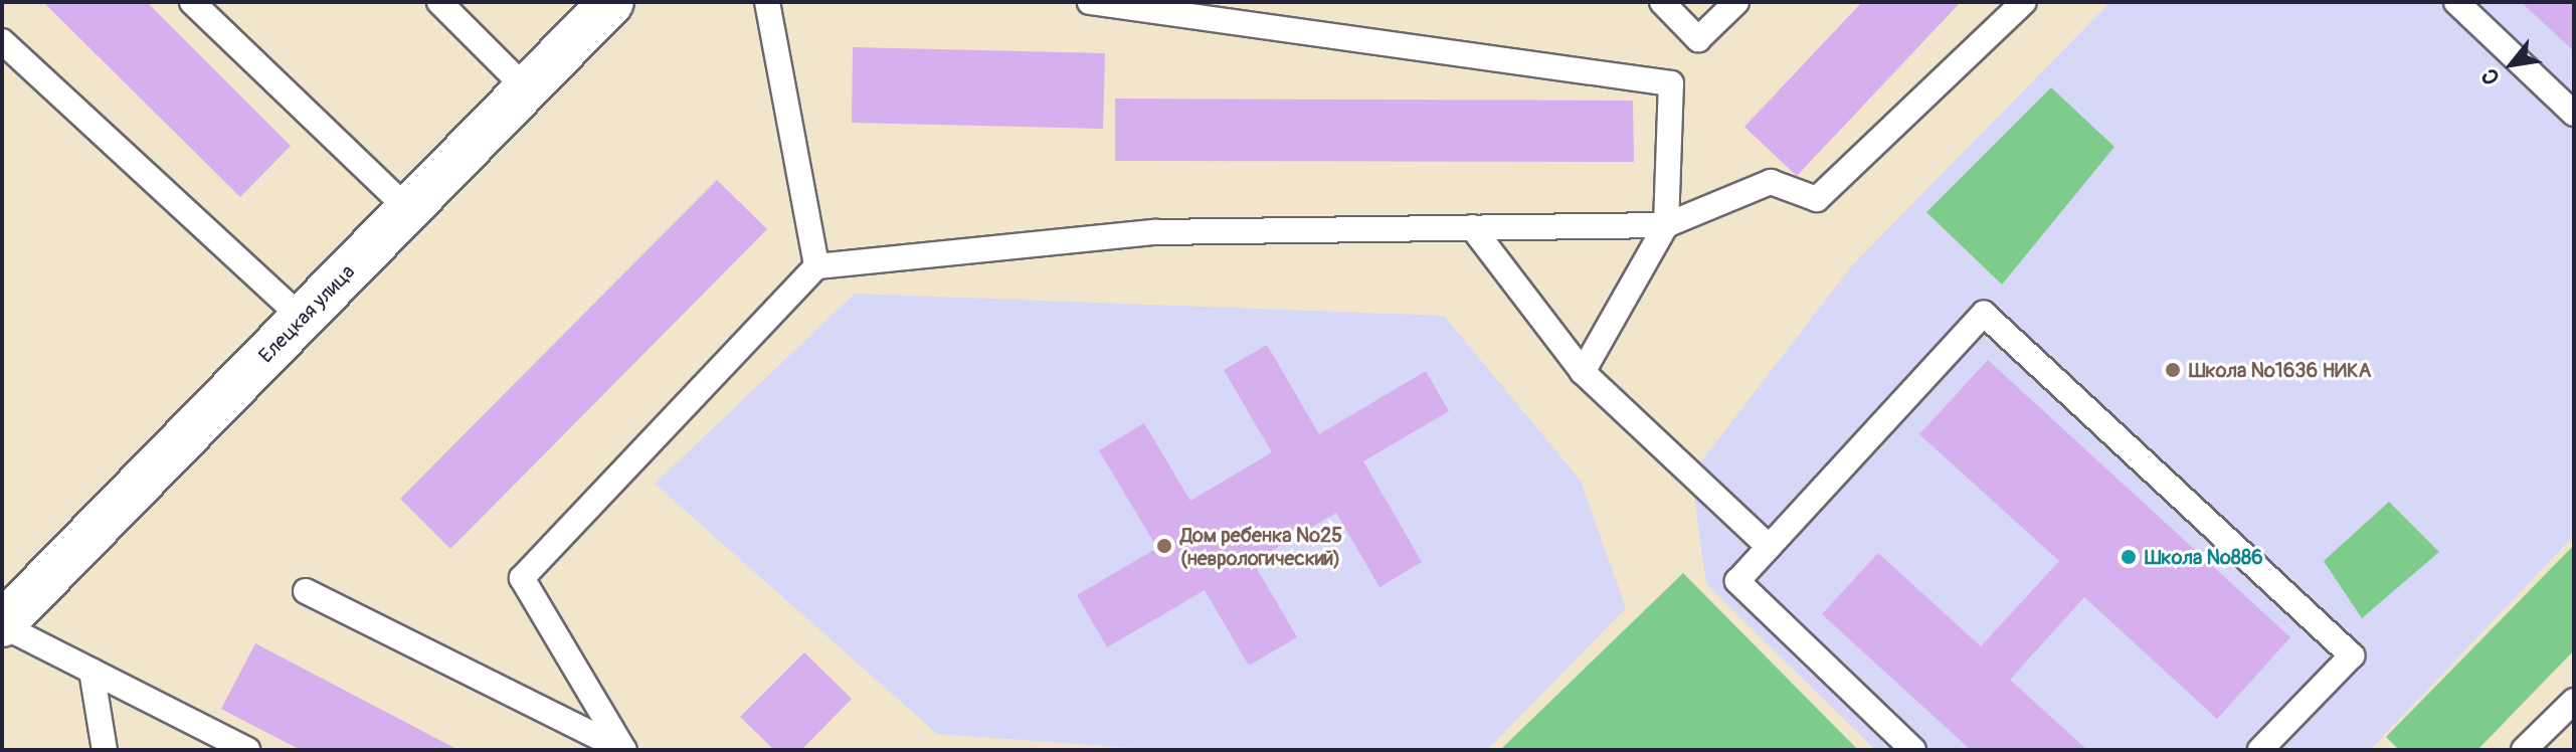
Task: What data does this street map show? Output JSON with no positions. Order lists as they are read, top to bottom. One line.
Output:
{"streets":{"street":["Елецкая улица"]},"places":["Школа №1636 НИКА","Дом ребенка №25 (неврологический)","Школа №886"],"north":"bottom left"}
